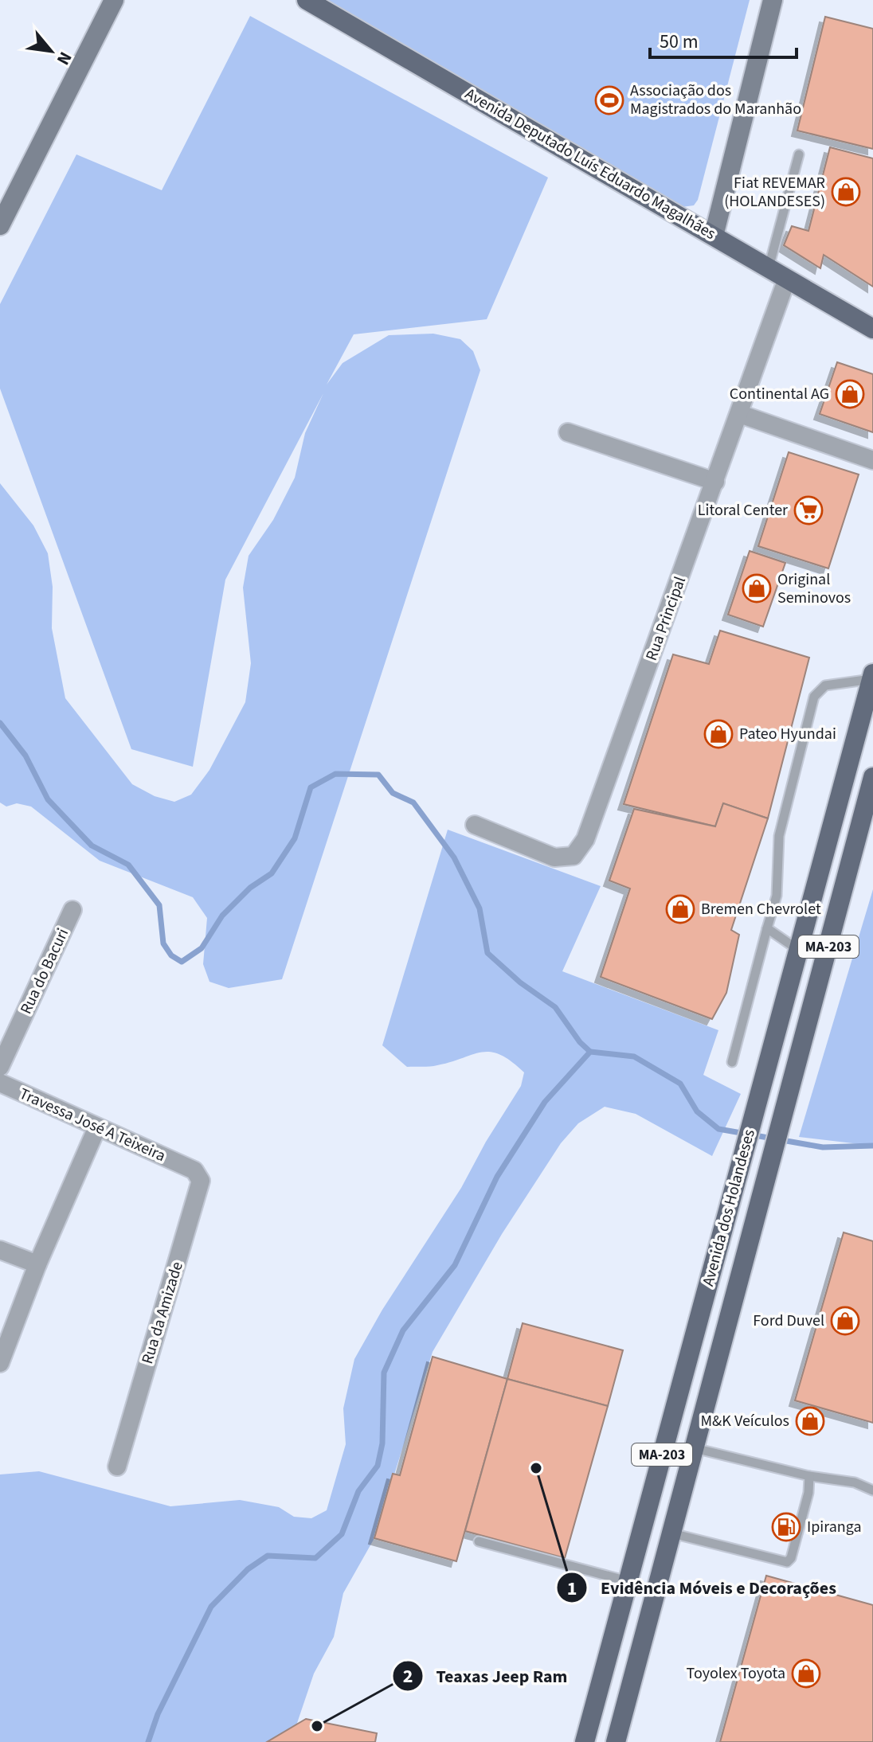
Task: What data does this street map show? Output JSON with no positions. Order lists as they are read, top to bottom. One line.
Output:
{"streets":{"main road":["Avenida Deputado Luís Eduardo Magalhães","MA-203","Avenida dos Holandeses"],"street":["Rua Principal","Rua do Bacuri","Travessa José A Teixeira","Rua da Amizade"]},"crossings":[["Avenida Deputado Luís Eduardo Magalhães","Rua Principal"],["Travessa José A Teixeira","Rua da Amizade"]],"places":{"sports":["Associação dos Magistrados do Maranhão"],"shop":["Fiat REVEMAR (HOLANDESES)","Continental AG","Original Seminovos","Pateo Hyundai","Bremen Chevrolet","Ford Duvel","M&K Veículos","Toyolex Toyota"],"supermarket":["Litoral Center"],"other":["Evidência Móveis e Decorações","Teaxas Jeep Ram"],"fuel station":["Ipiranga"]},"scale_bar":"50 m","north":"bottom right"}
